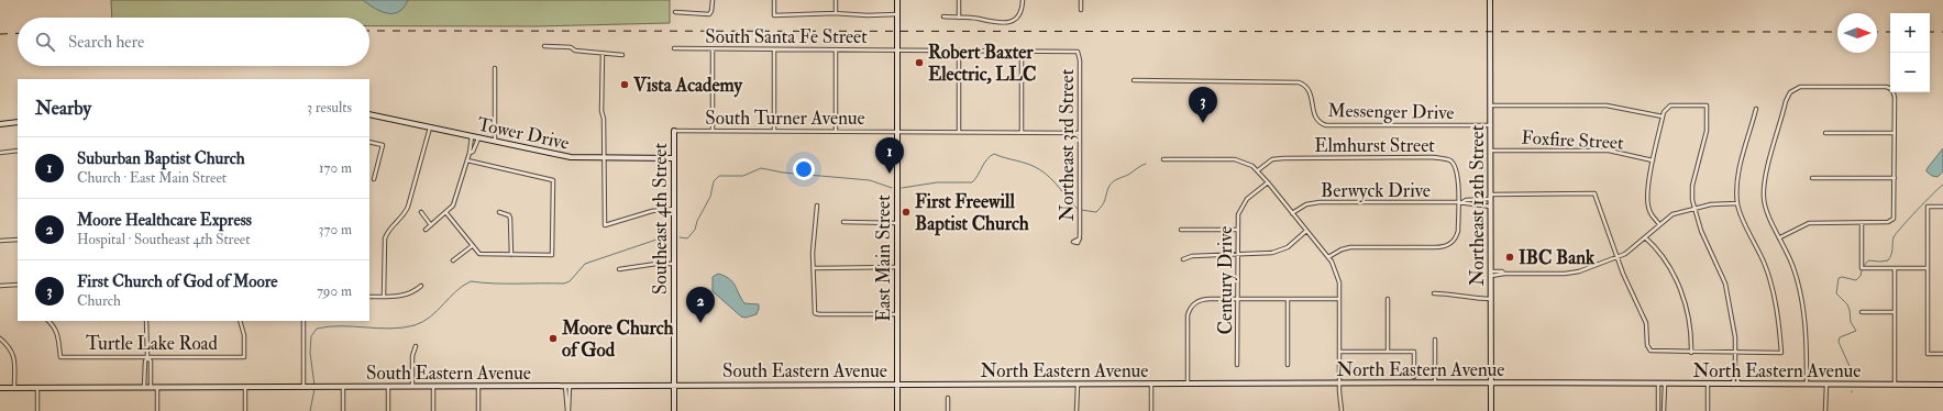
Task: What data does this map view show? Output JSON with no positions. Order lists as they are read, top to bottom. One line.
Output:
{"streets":{"main road":["Tower Drive","Northeast 12th Street","Southeast 4th Street","East Main Street","North Eastern Avenue","South Eastern Avenue"],"street":["South Santa Fe Street","Messenger Drive","South Turner Avenue","Foxfire Street","Northeast 3rd Street","Elmhurst Street","Berwyck Drive","Century Drive","Turtle Lake Road"]},"crossings":[["South Santa Fe Street","Northeast 3rd Street"],["South Santa Fe Street","East Main Street"],["Messenger Drive","Northeast 12th Street"],["South Turner Avenue","Northeast 3rd Street"],["South Turner Avenue","Southeast 4th Street"],["South Turner Avenue","East Main Street"],["Tower Drive","Southeast 4th Street"],["Foxfire Street","Northeast 12th Street"],["Elmhurst Street","Berwyck Drive"],["Berwyck Drive","Northeast 12th Street"],["Northeast 12th Street","North Eastern Avenue"],["Southeast 4th Street","South Eastern Avenue"],["East Main Street","North Eastern Avenue"],["East Main Street","South Eastern Avenue"],["North Eastern Avenue","South Eastern Avenue"]],"places":["Robert Baxter Electric, LLC","Vista Academy","First Freewill Baptist Church","IBC Bank","Moore Church of God"],"north":"right","page":{"map_buttons":["+","−"],"search":"Search here","heading":["Nearby","3 results"],"pins":["3","1","2"],"list":[{"mark":"1","name":"Suburban Baptist Church","note":"Church · East Main Street","value":"170 m"},{"mark":"2","name":"Moore Healthcare Express","note":"Hospital · Southeast 4th Street","value":"370 m"},{"mark":"3","name":"First Church of God of Moore","note":"Church","value":"790 m"}]}}
